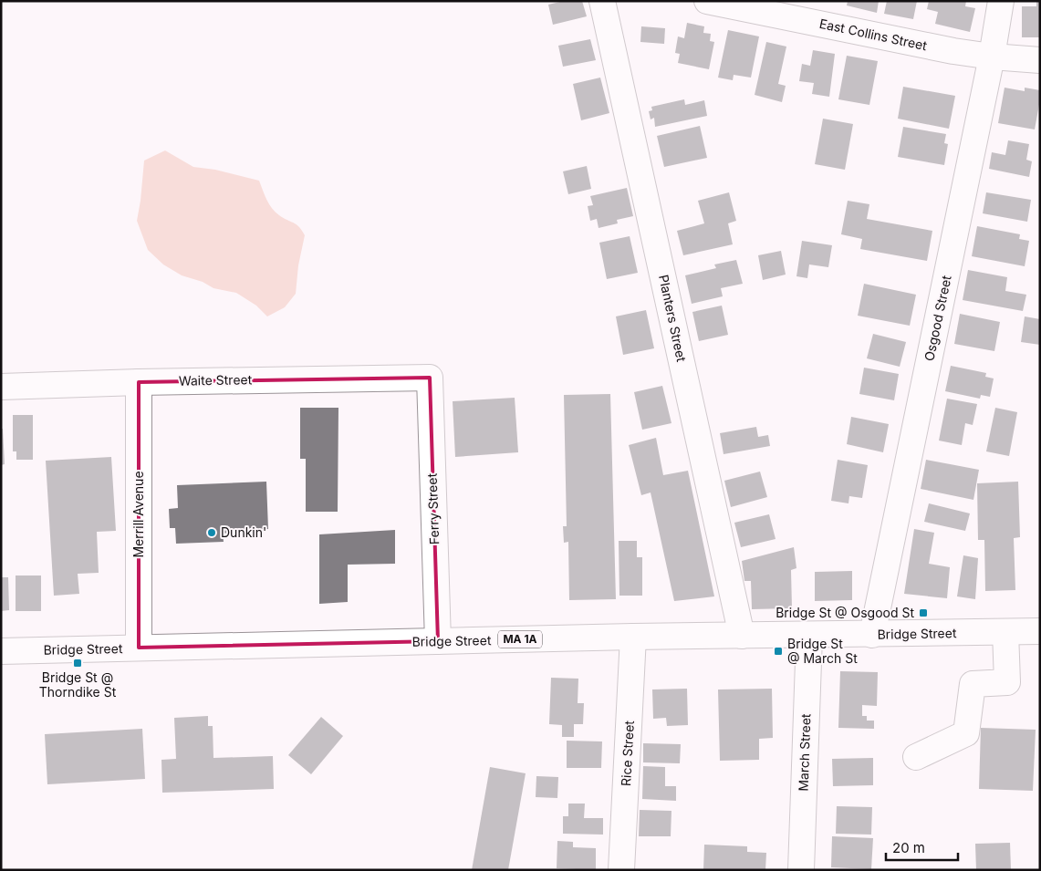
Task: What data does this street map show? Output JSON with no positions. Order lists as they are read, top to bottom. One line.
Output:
{"streets":{"main road":["East Collins Street","Planters Street","Osgood Street","Waite Street","Ferry Street","Merrill Avenue","Bridge Street","MA 1A","March Street","Rice Street"]},"crossings":[["East Collins Street","Osgood Street"],["Planters Street","Bridge Street"],["Osgood Street","Bridge Street"],["Waite Street","Ferry Street"],["Waite Street","Merrill Avenue"],["Ferry Street","Bridge Street"],["Merrill Avenue","Bridge Street"],["Bridge Street","March Street"],["Bridge Street","Rice Street"]],"places":{"other":["Dunkin'"],"transit":["Bridge St @ Osgood St","Bridge St @ March St","Bridge St @ Thorndike St"]},"scale_bar":"20 m"}
